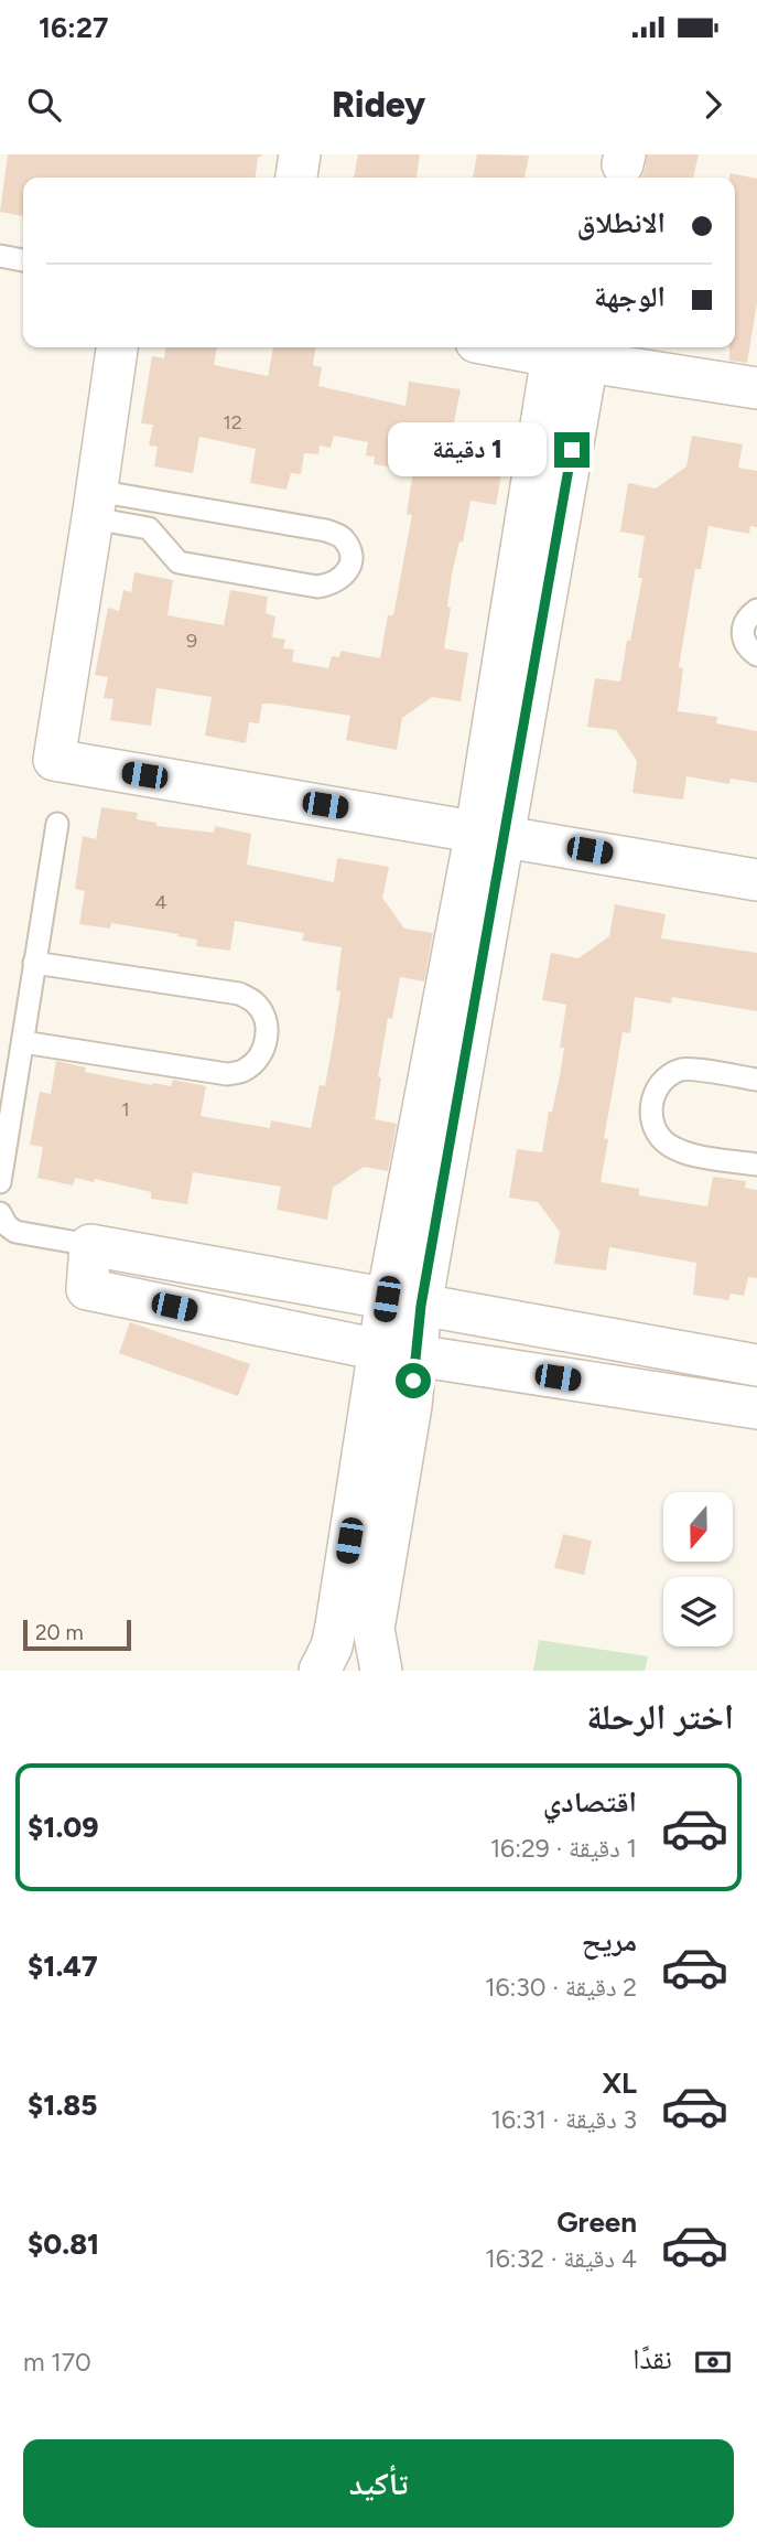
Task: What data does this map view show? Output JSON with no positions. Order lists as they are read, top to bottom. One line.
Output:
{"house_numbers":["12","9","4","1"],"scale_bar":"20 m","north":"bottom","page":{"status":"16:27","header":"Ridey","banner":["الانطلاق","الوجهة"],"bubble":"1 دقيقة","scale":"20 m","heading":"اختر الرحلة","list":[{"name":"اقتصادي","note":"1 دقيقة · 16:29","value":"$1.09"},{"name":"مريح","note":"2 دقيقة · 16:30","value":"$1.47"},{"name":"XL","note":"3 دقيقة · 16:31","value":"$1.85"},{"name":"Green","note":"4 دقيقة · 16:32","value":"$0.81"}],"pay":["نقدًا","170 m"],"buttons":"تأكيد"}}
